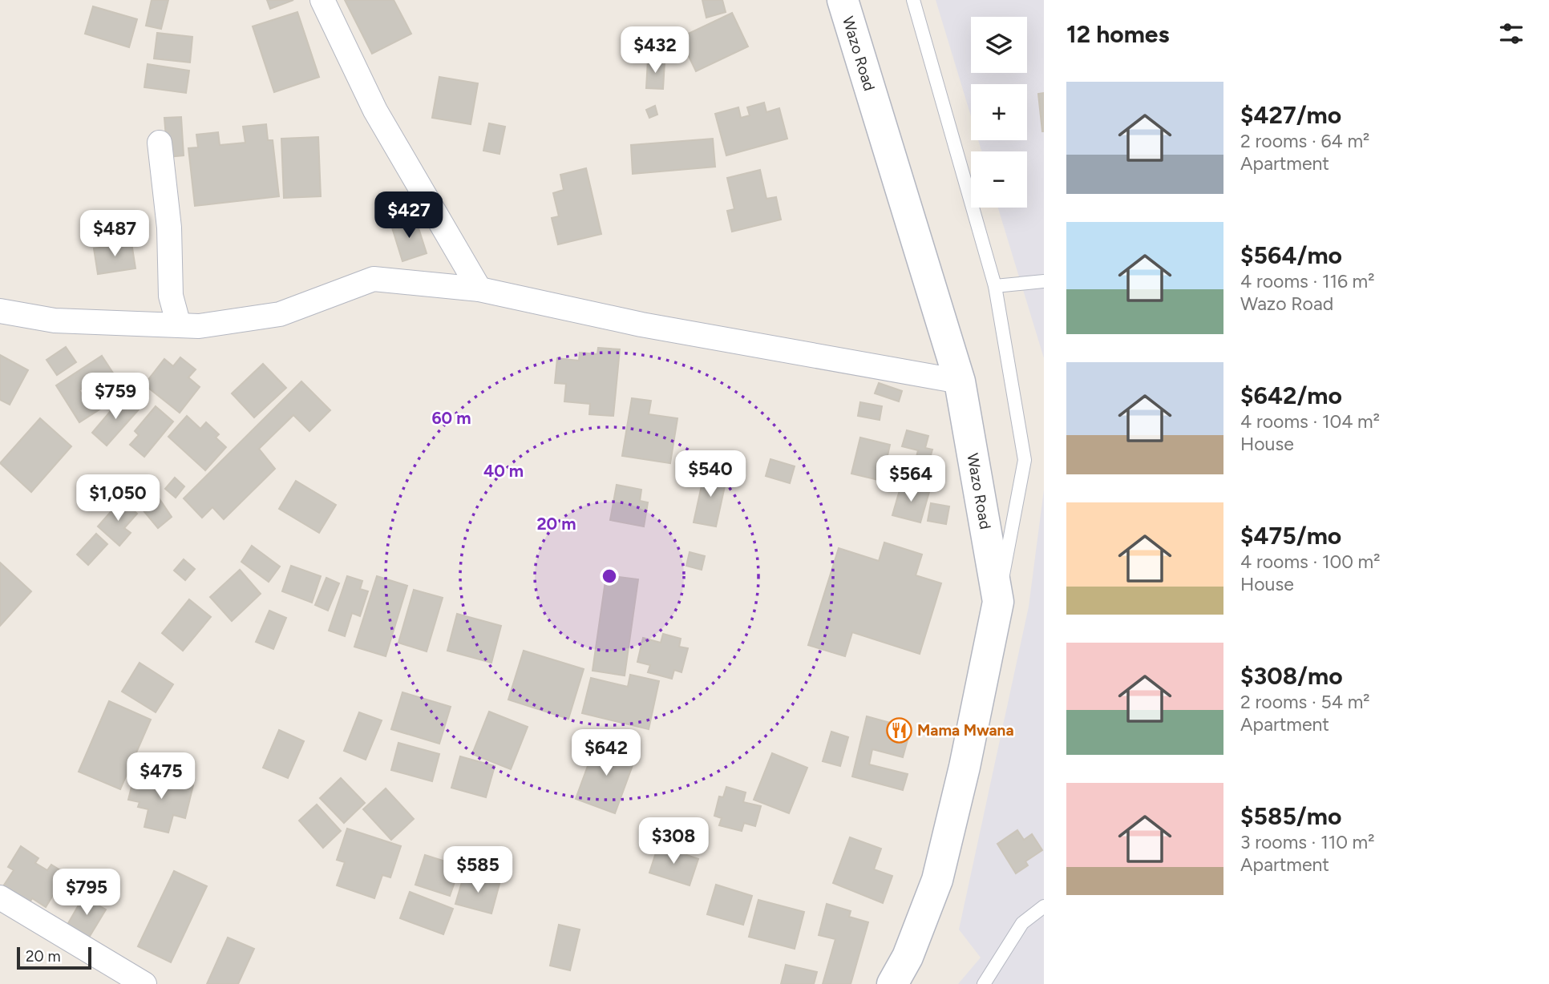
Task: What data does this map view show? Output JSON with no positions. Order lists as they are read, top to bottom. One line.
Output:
{"streets":{"main road":["Wazo Road"]},"places":{"restaurant":["Mama Mwana"]},"scale_bar":"20 m","page":{"heading":"12 homes","map_buttons":["+","−"],"price":["$432","$427","$487","$759","$540","$564","$1,050","$642","$475","$308","$585","$795"],"list":[{"name":"$427/mo","note":"2 rooms · 64 m² · Apartment"},{"name":"$564/mo","note":"4 rooms · 116 m² · Wazo Road"},{"name":"$642/mo","note":"4 rooms · 104 m² · House"},{"name":"$475/mo","note":"4 rooms · 100 m² · House"},{"name":"$308/mo","note":"2 rooms · 54 m² · Apartment"},{"name":"$585/mo","note":"3 rooms · 110 m² · Apartment"}],"scale":"20 m"},"rings":["60 m","40 m","20 m"]}
